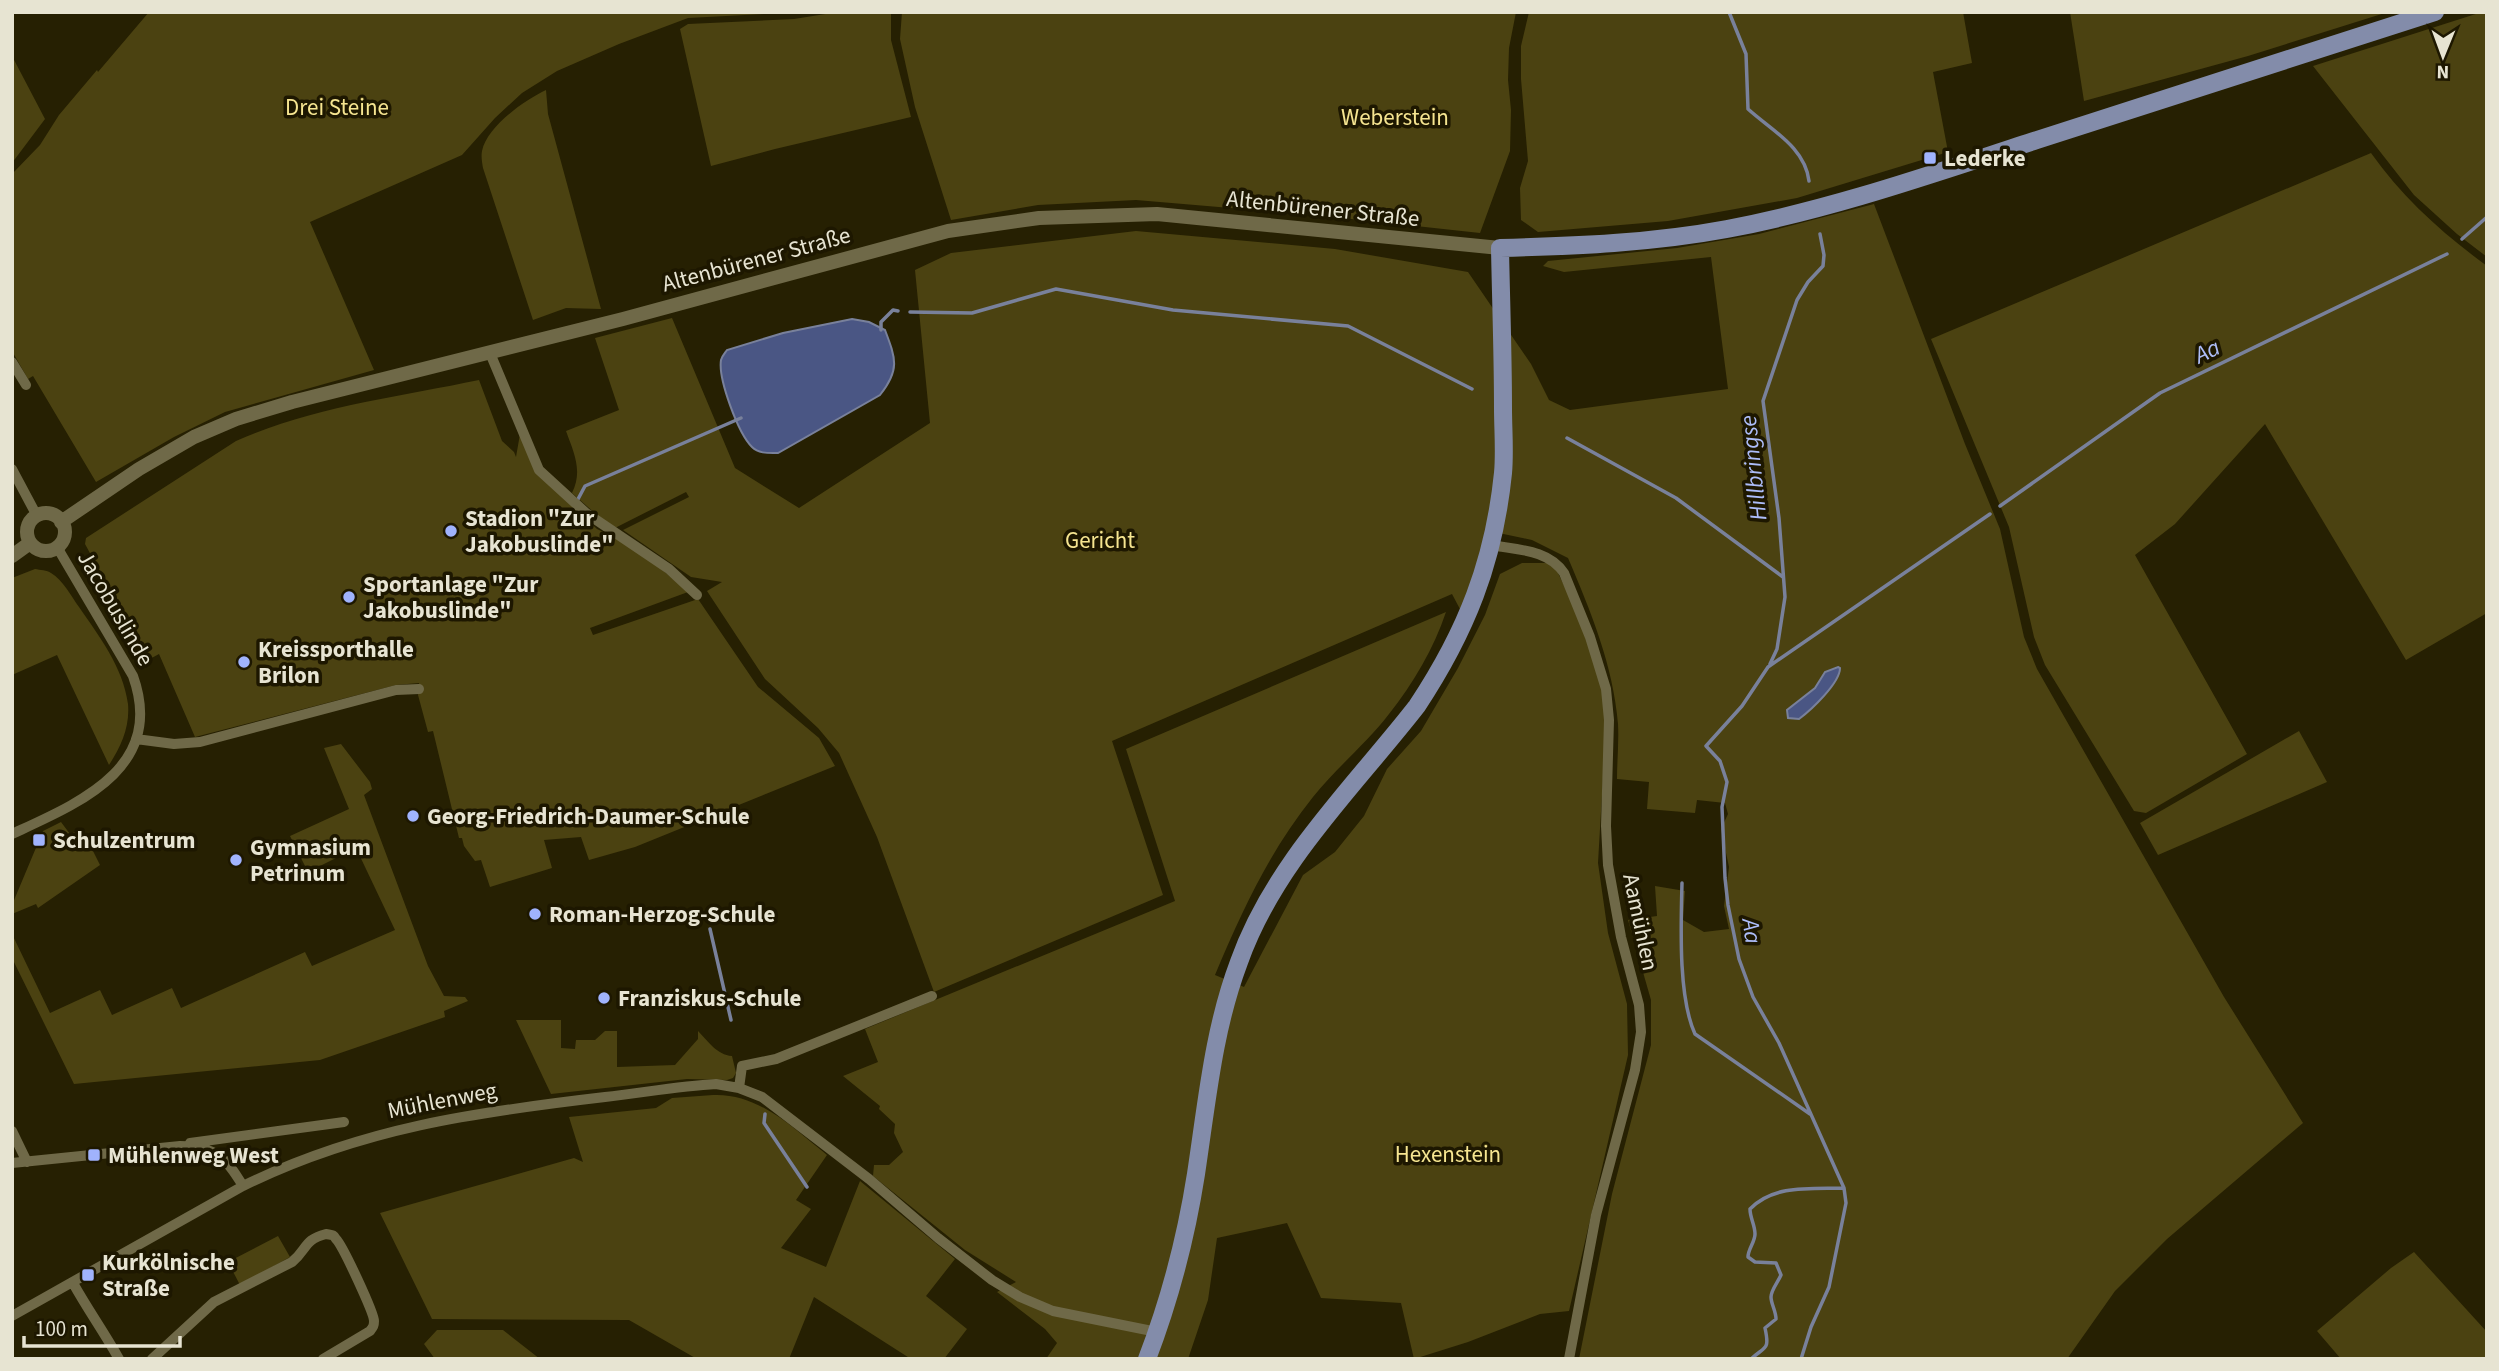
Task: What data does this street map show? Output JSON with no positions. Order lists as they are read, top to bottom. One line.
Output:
{"streets":{"street":["Altenbürener Straße","Jacobuslinde","Aamühlen","Mühlenweg"]},"crossings":[["Altenbürener Straße","Jacobuslinde"]],"water":["Aa","Hillbringse"],"parks":["Drei Steine","Weberstein","Gericht","Hexenstein"],"places":{"transit":["Lederke","Schulzentrum","Mühlenweg West","Kurkölnische Straße"],"other":["Stadion \"Zur Jakobuslinde\"","Sportanlage \"Zur Jakobuslinde\"","Kreissporthalle Brilon","Georg-Friedrich-Daumer-Schule","Gymnasium Petrinum","Roman-Herzog-Schule","Franziskus-Schule"]},"scale_bar":"100 m","north":"bottom"}
